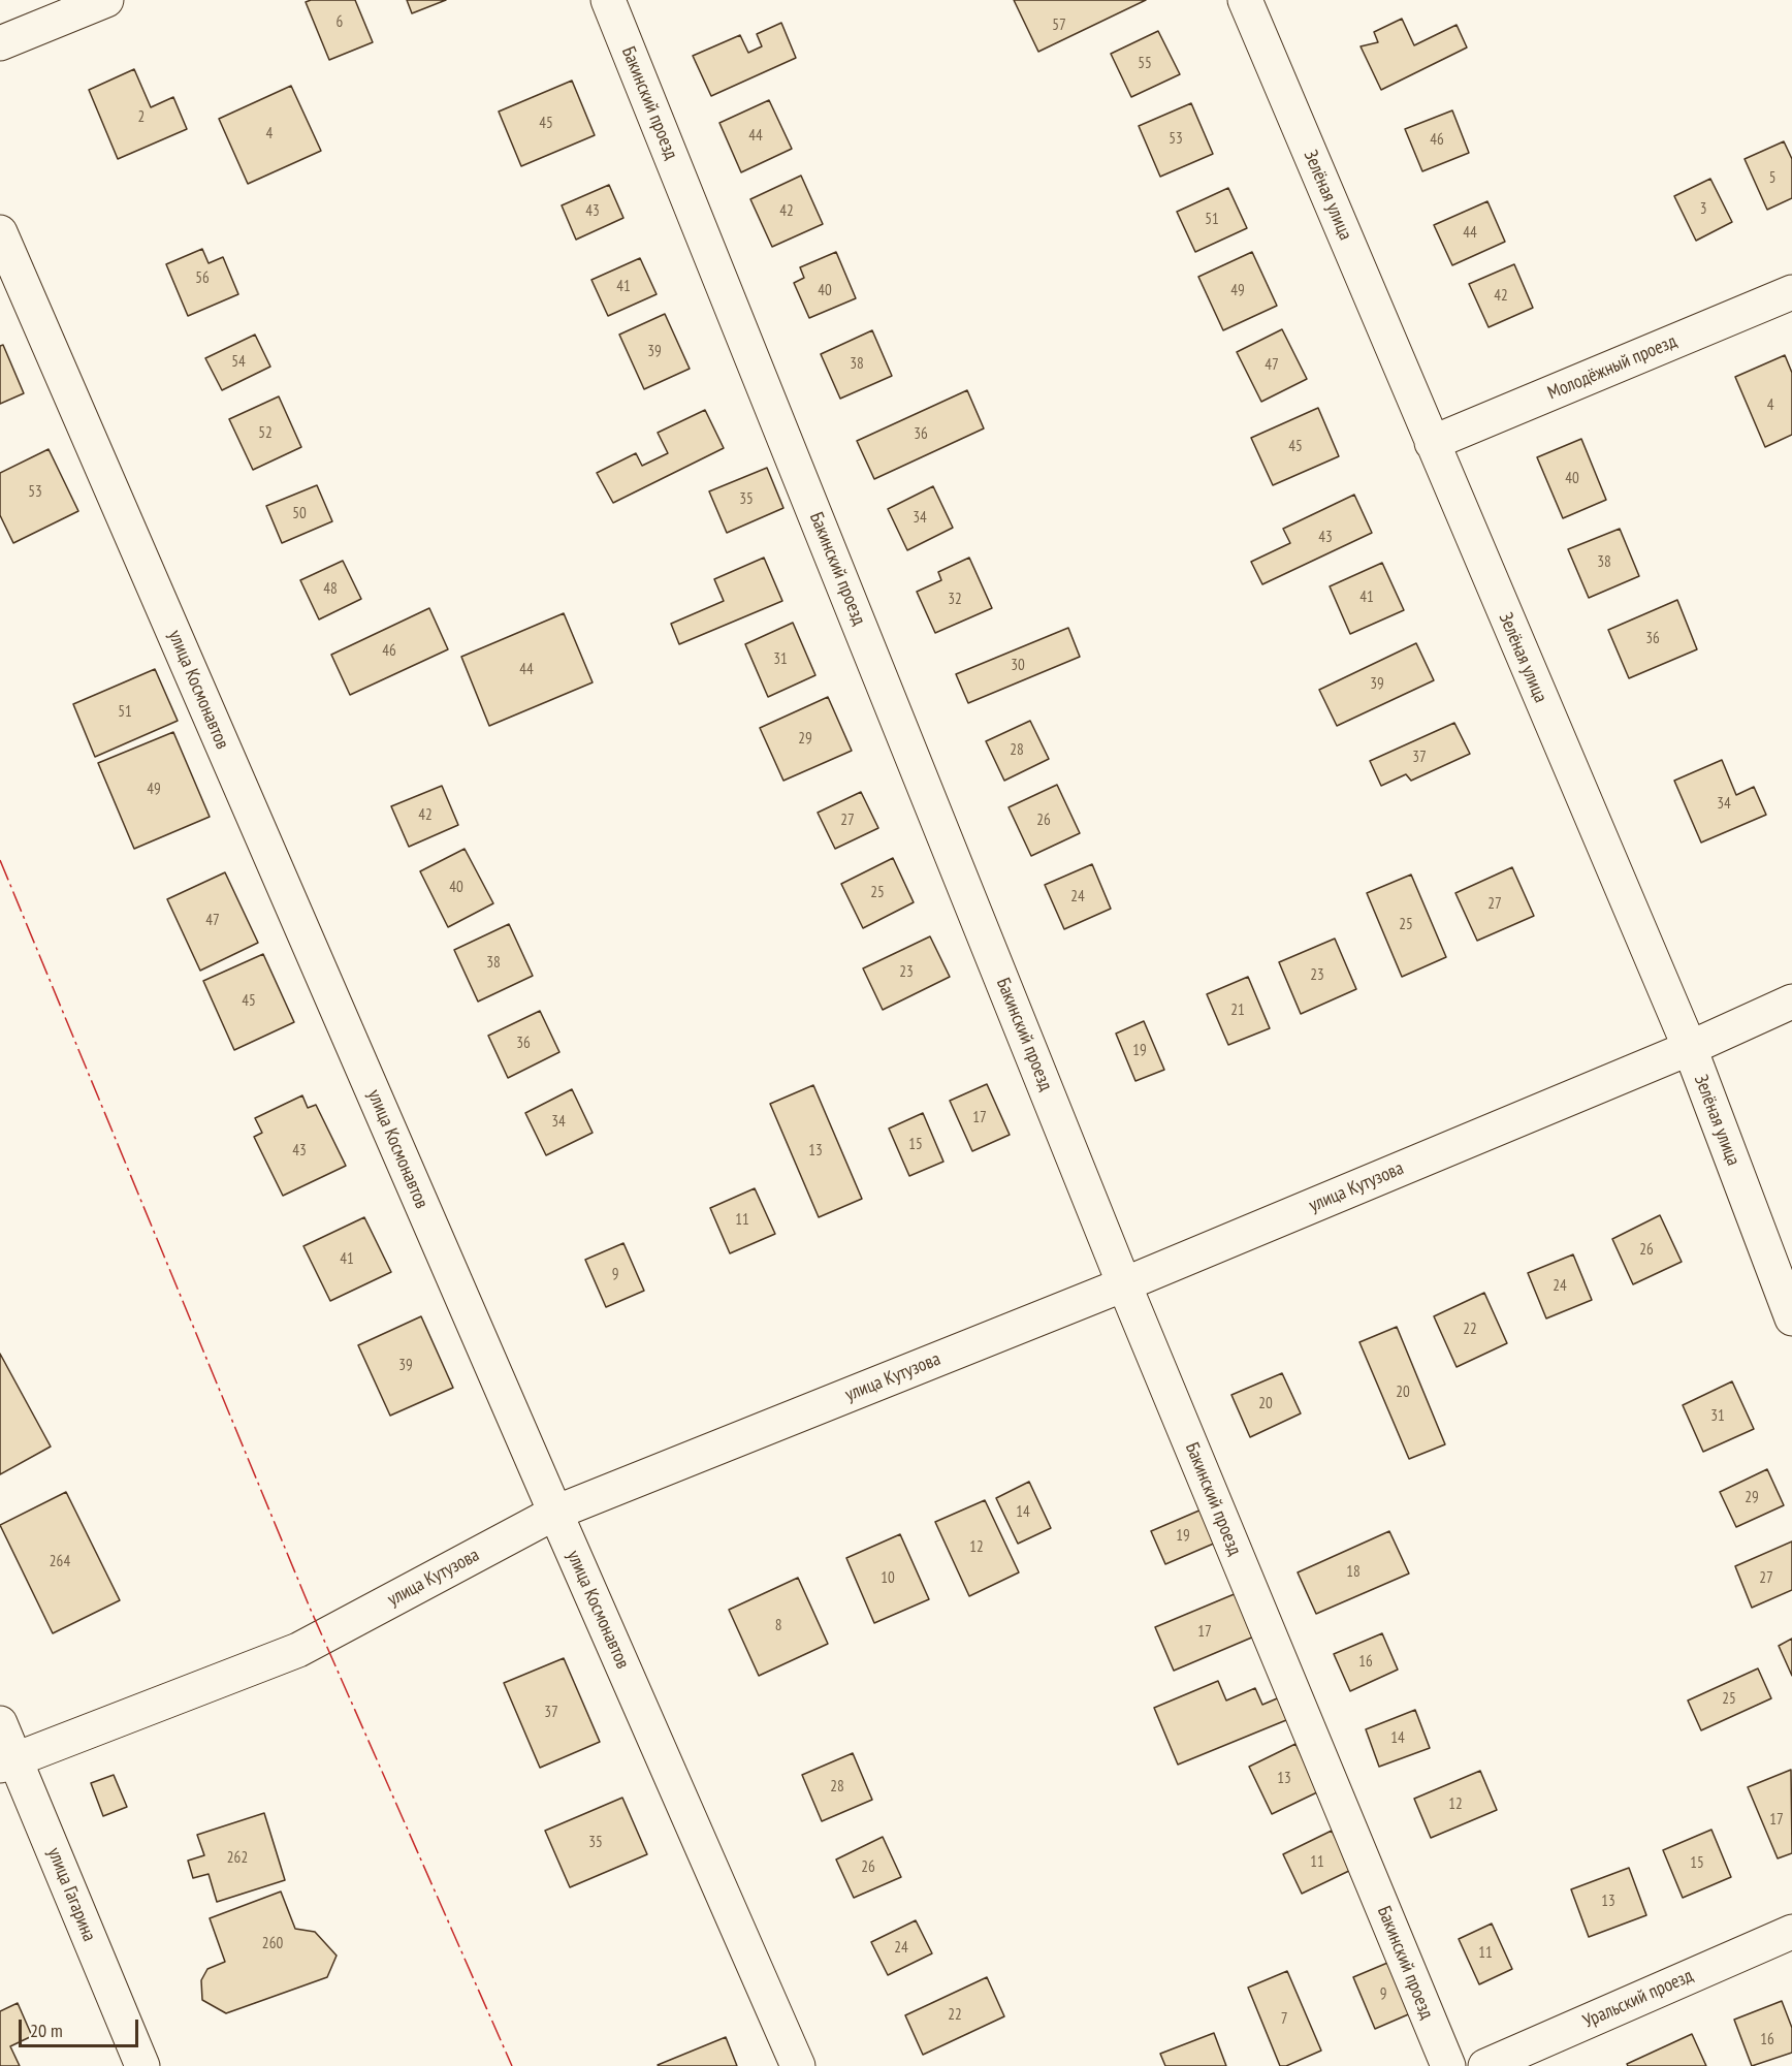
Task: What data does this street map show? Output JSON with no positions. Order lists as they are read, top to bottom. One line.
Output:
{"streets":{"street":["Бакинский проезд","Зелёная улица","Молодёжный проезд","улица Космонавтов","улица Кутузова","улица Гагарина","Уральский проезд"]},"crossings":[["Бакинский проезд","улица Кутузова"],["Зелёная улица","Молодёжный проезд"],["Зелёная улица","улица Кутузова"],["улица Космонавтов","улица Кутузова"],["улица Кутузова","улица Гагарина"]],"house_numbers":["6","57","55","2","45","4","44","53","46","5","3","43","42","51","44","56","41","40","49","42","39","54","38","47","4","52","36","45","40","53","35","50","34","43","38","48","41","32","36","46","31","30","44","39","51","29","28","37","49","34","42","27","26","40","25","24","27","47","25","38","23","23","45","21","36","19","17","34","15","43","13","11","26","41","9","24","22","39","20","20","31","29","14","19","12","264","18","10","27","8","17","16","25","37","14","13","28","12","17","35","262","11","15","26","13","260","24","11","9","22","7","16"],"scale_bar":"20 m"}
